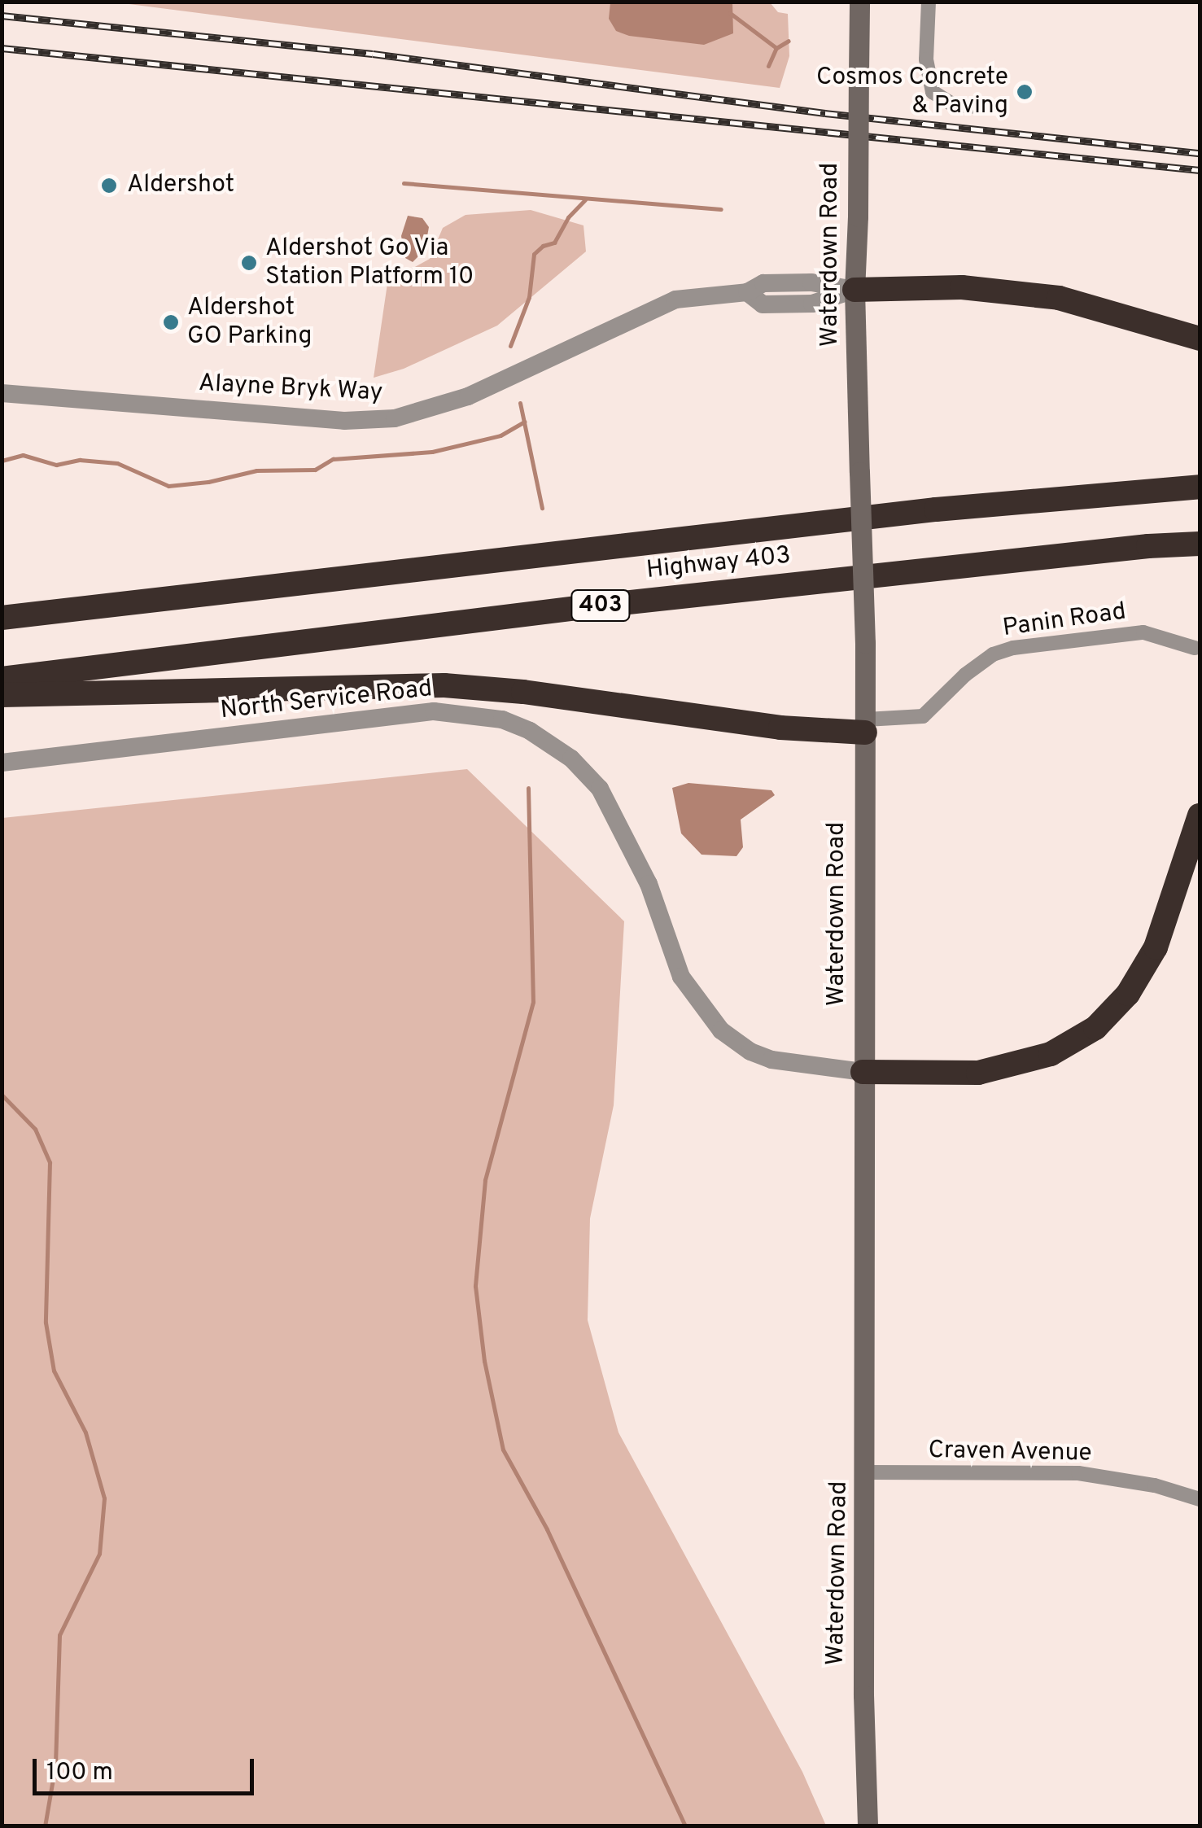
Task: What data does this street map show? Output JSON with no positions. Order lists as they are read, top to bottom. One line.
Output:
{"streets":{"highway":["Highway 403","403"],"main road":["Waterdown Road"],"street":["Alayne Bryk Way","Panin Road","North Service Road","Craven Avenue"]},"crossings":[["Waterdown Road","Alayne Bryk Way"],["Waterdown Road","Panin Road"],["Waterdown Road","North Service Road"],["Waterdown Road","Craven Avenue"]],"places":["Cosmos Concrete & Paving","Aldershot","Aldershot Go Via Station Platform 10","Aldershot GO Parking"],"scale_bar":"100 m"}
